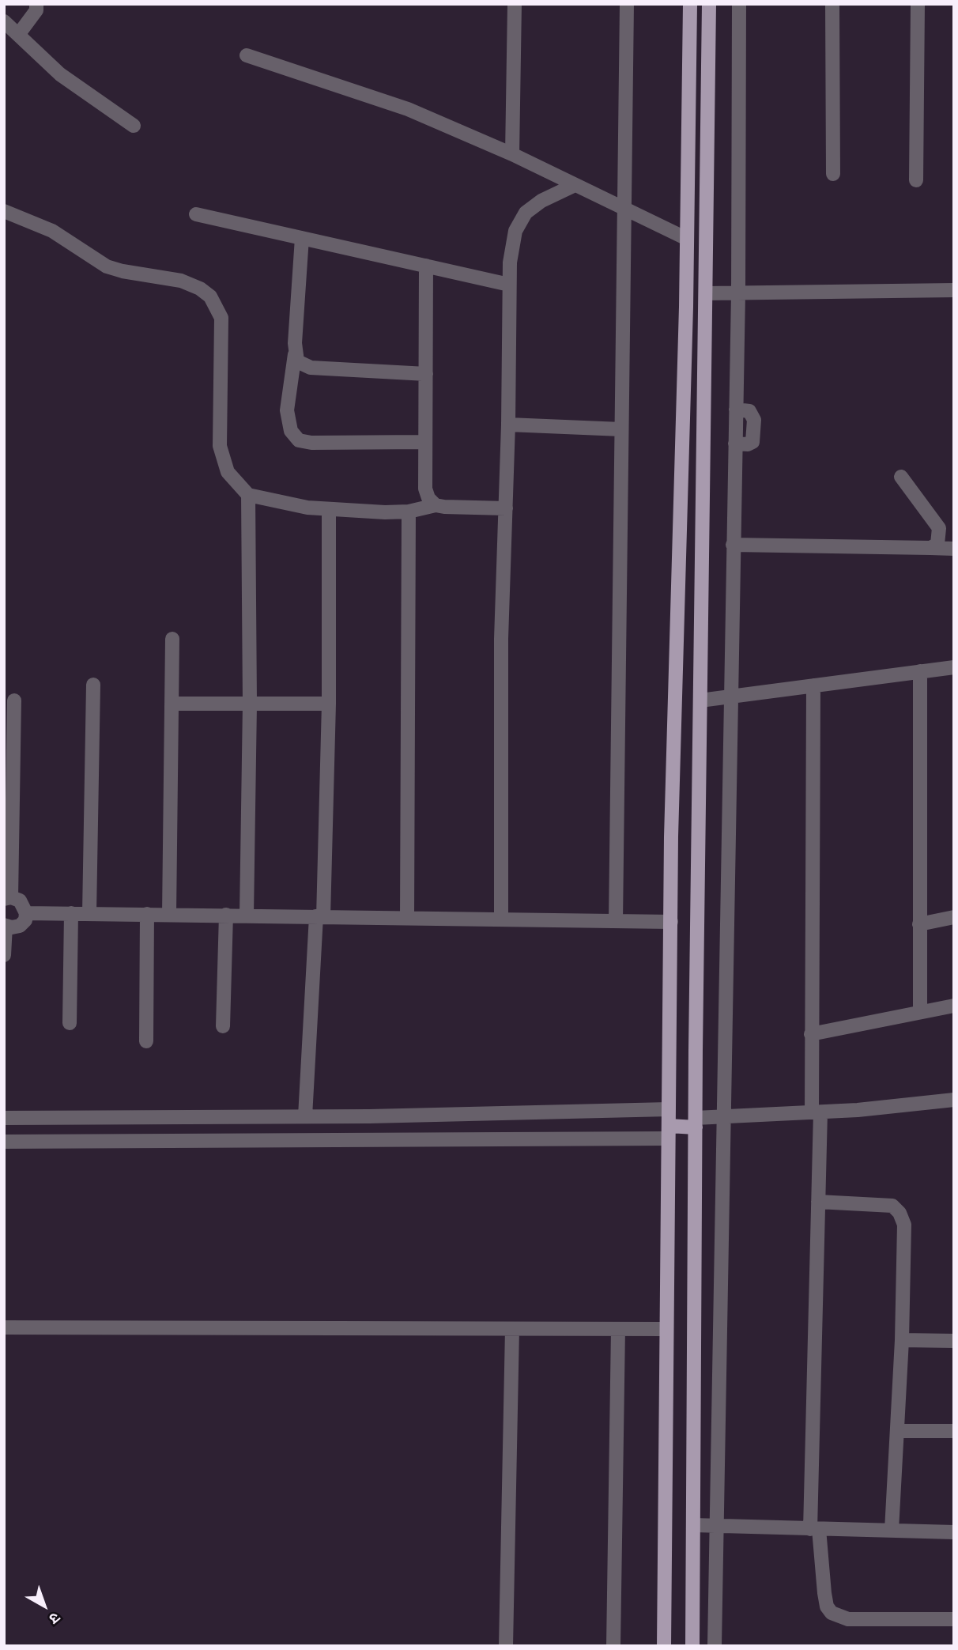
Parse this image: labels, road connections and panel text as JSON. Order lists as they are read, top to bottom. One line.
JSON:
{"north":"bottom right"}
